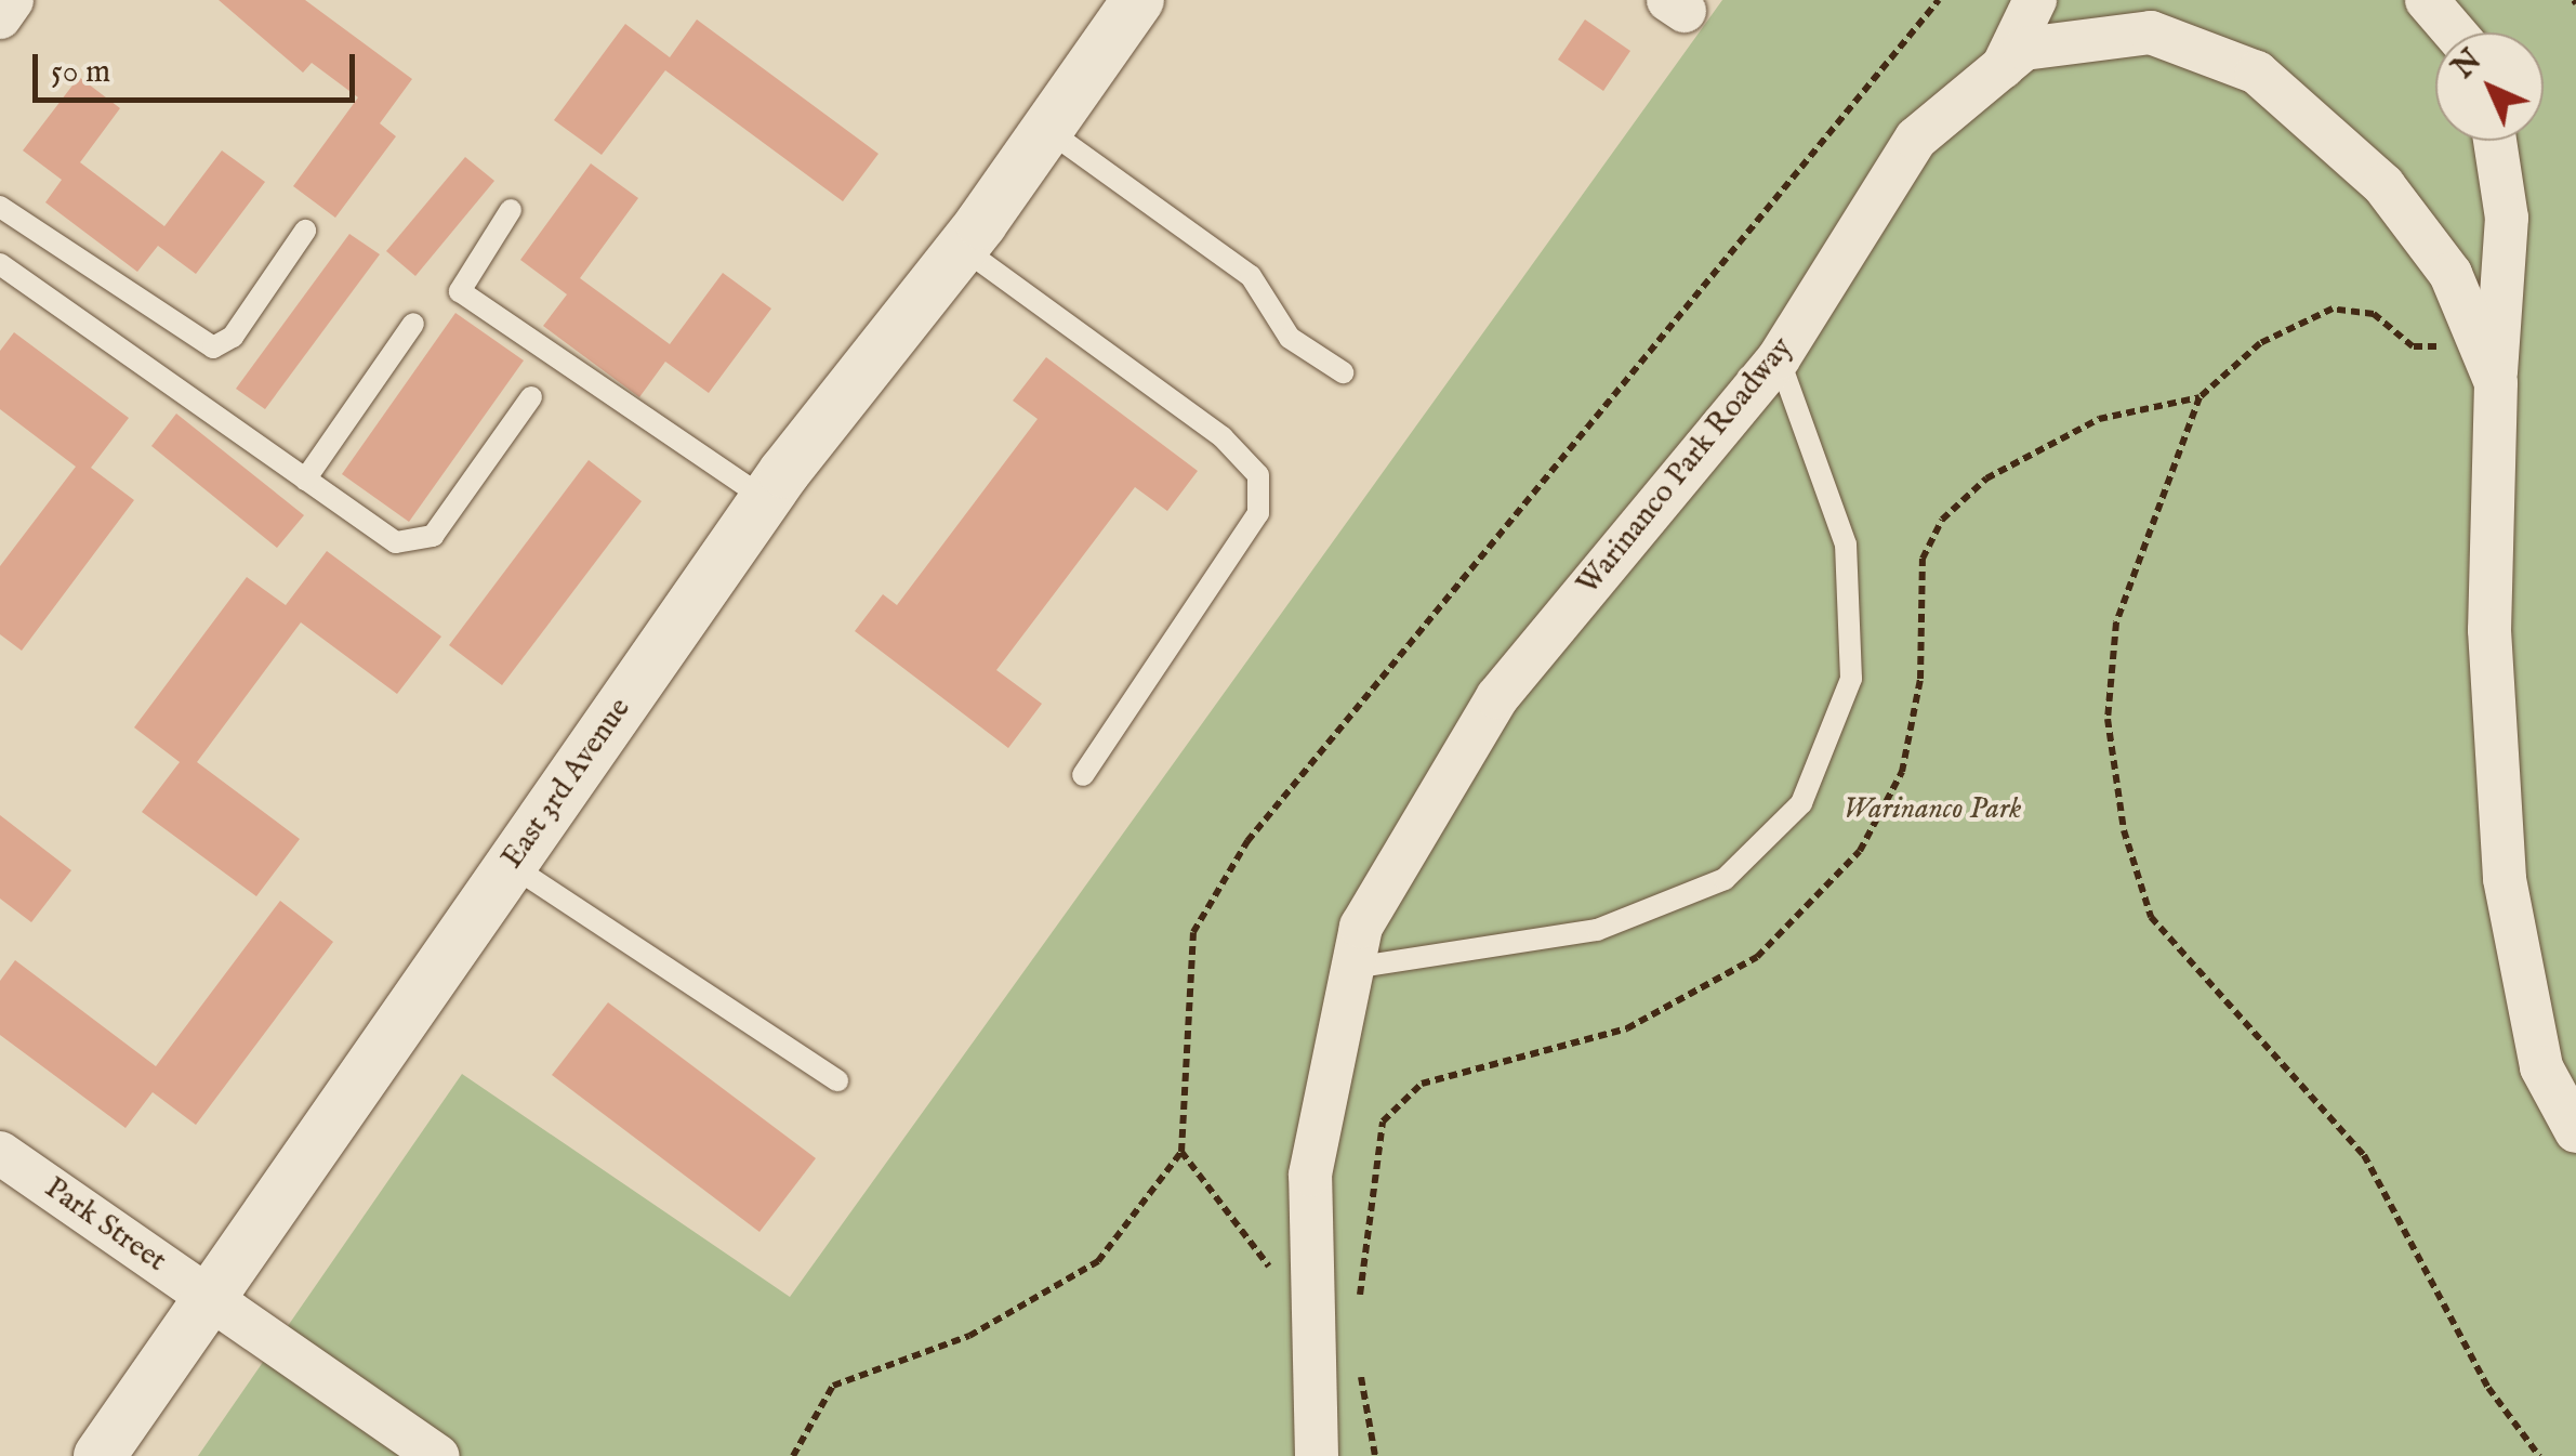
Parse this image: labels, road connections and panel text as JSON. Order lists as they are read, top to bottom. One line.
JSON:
{"streets":{"street":["Warinanco Park Roadway","East 3rd Avenue","Park Street"]},"crossings":[["East 3rd Avenue","Park Street"]],"parks":["Warinanco Park"],"scale_bar":"50 m","north":"top left"}
